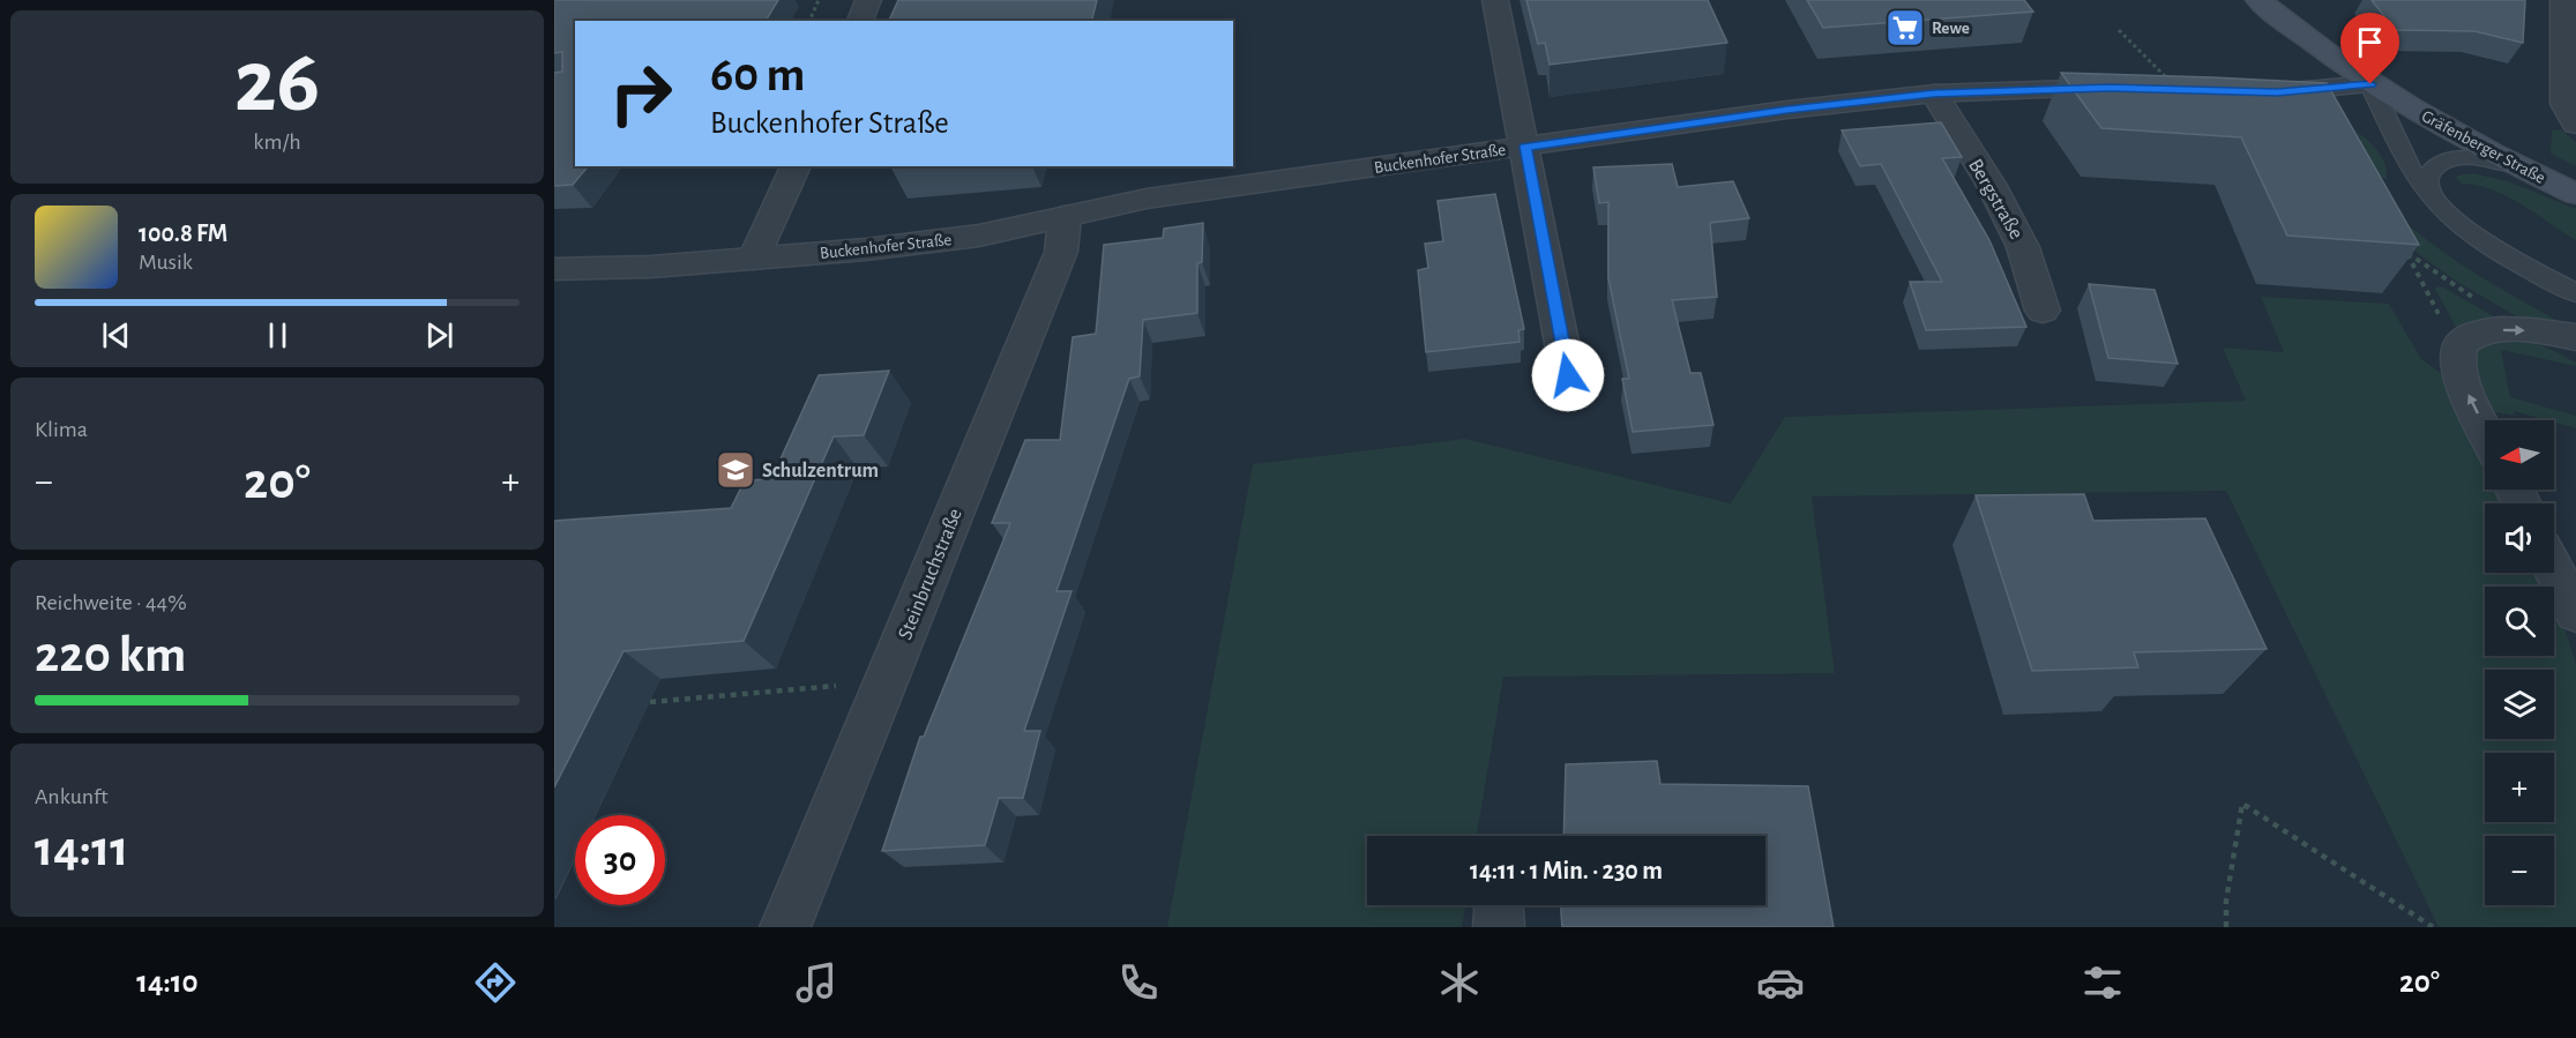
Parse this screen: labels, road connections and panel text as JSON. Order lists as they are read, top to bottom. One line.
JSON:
{"streets":{"main road":["Gräfenberger Straße"],"street":["Buckenhofer Straße","Bergstraße","Steinbruchstraße"]},"crossings":[["Buckenhofer Straße","Bergstraße"],["Buckenhofer Straße","Steinbruchstraße"]],"places":{"supermarket":["Rewe"],"school or university":["Schulzentrum"]},"north":"left","page":{"tile":[["26","km/h"],"Klima",["Reichweite · 44%","220 km"],["Ankunft","14:11"]],"turn":["60 m","Buckenhofer Straße"],"song":["100.8 FM","Musik"],"map_buttons":["+","−"],"heat":["−","20°","+"],"limit":"30","trip":"14:11 · 1 Min. · 230 m","tabs":["14:10","20°"]}}
